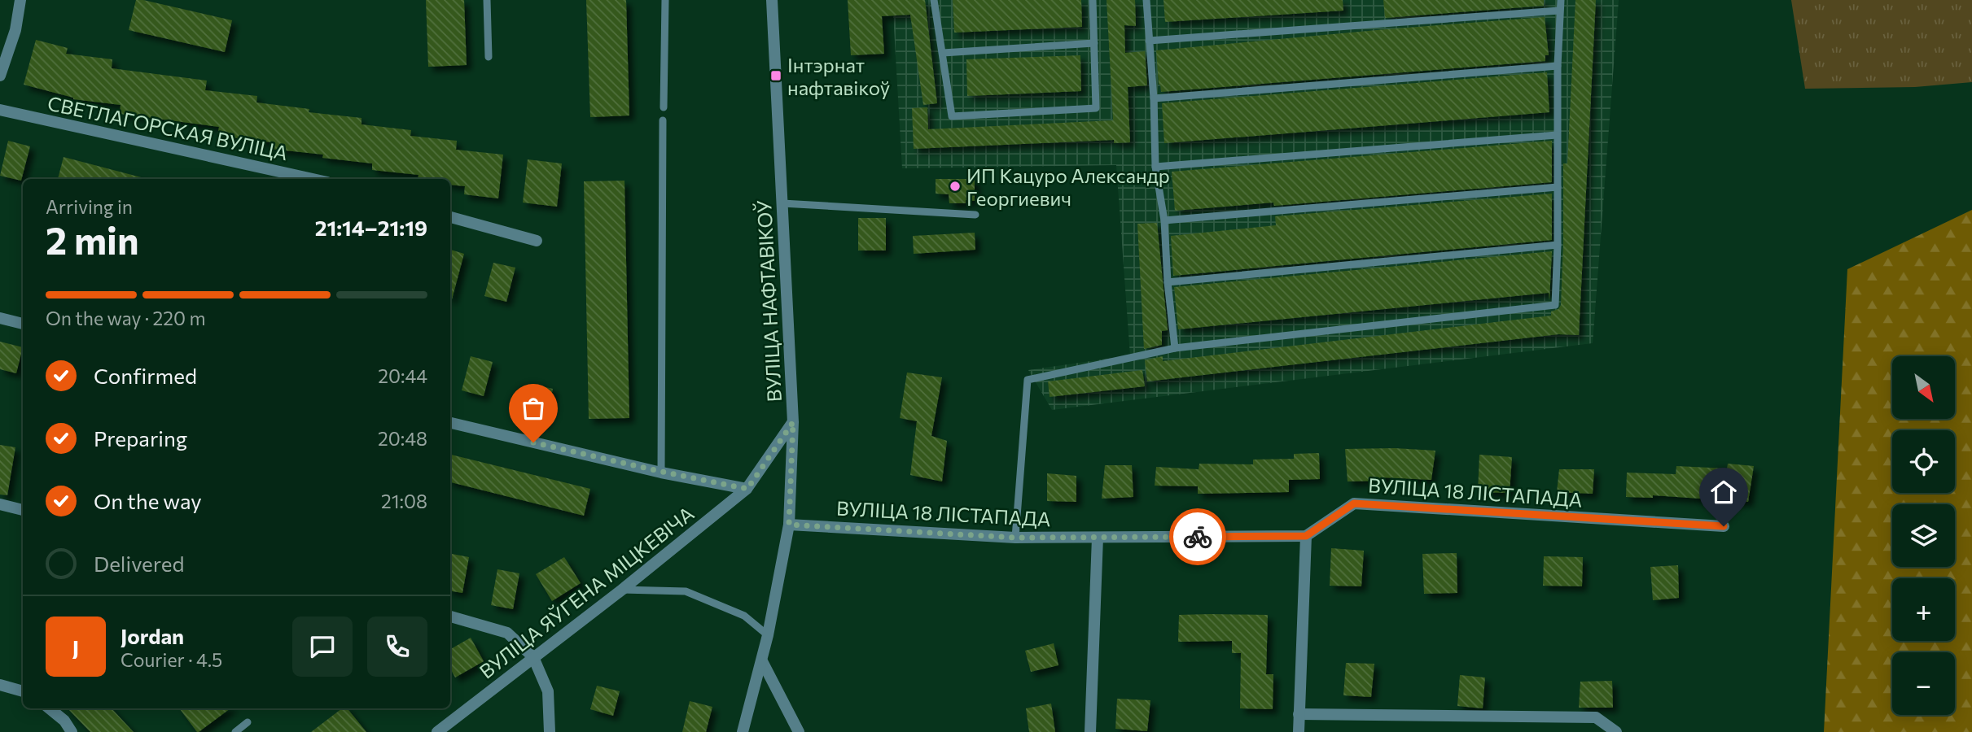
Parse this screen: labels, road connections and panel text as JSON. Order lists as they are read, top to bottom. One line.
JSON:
{"streets":{"street":["СВЕТЛАГОРСКАЯ ВУЛІЦА","ВУЛІЦА НАФТАВІКОЎ","ВУЛІЦА 18 ЛІСТАПАДА","ВУЛІЦА ЯЎГЕНА МІЦКЕВІЧА"]},"crossings":[["ВУЛІЦА НАФТАВІКОЎ","ВУЛІЦА 18 ЛІСТАПАДА"],["ВУЛІЦА НАФТАВІКОЎ","ВУЛІЦА ЯЎГЕНА МІЦКЕВІЧА"]],"places":{"transit":["Інтэрнат нафтавікоў"],"other":["ИП Кацуро Александр Георгиевич"]},"north":"bottom right","page":{"heading":["2 min","Arriving in","21:14–21:19"],"panel":["Jordan","Courier · 4.5"],"bar":"On the way · 220 m","list":[["Confirmed","20:44"],["Preparing","20:48"],["On the way","21:08"],"Delivered"],"map_buttons":["+","−"],"round":"J"}}
